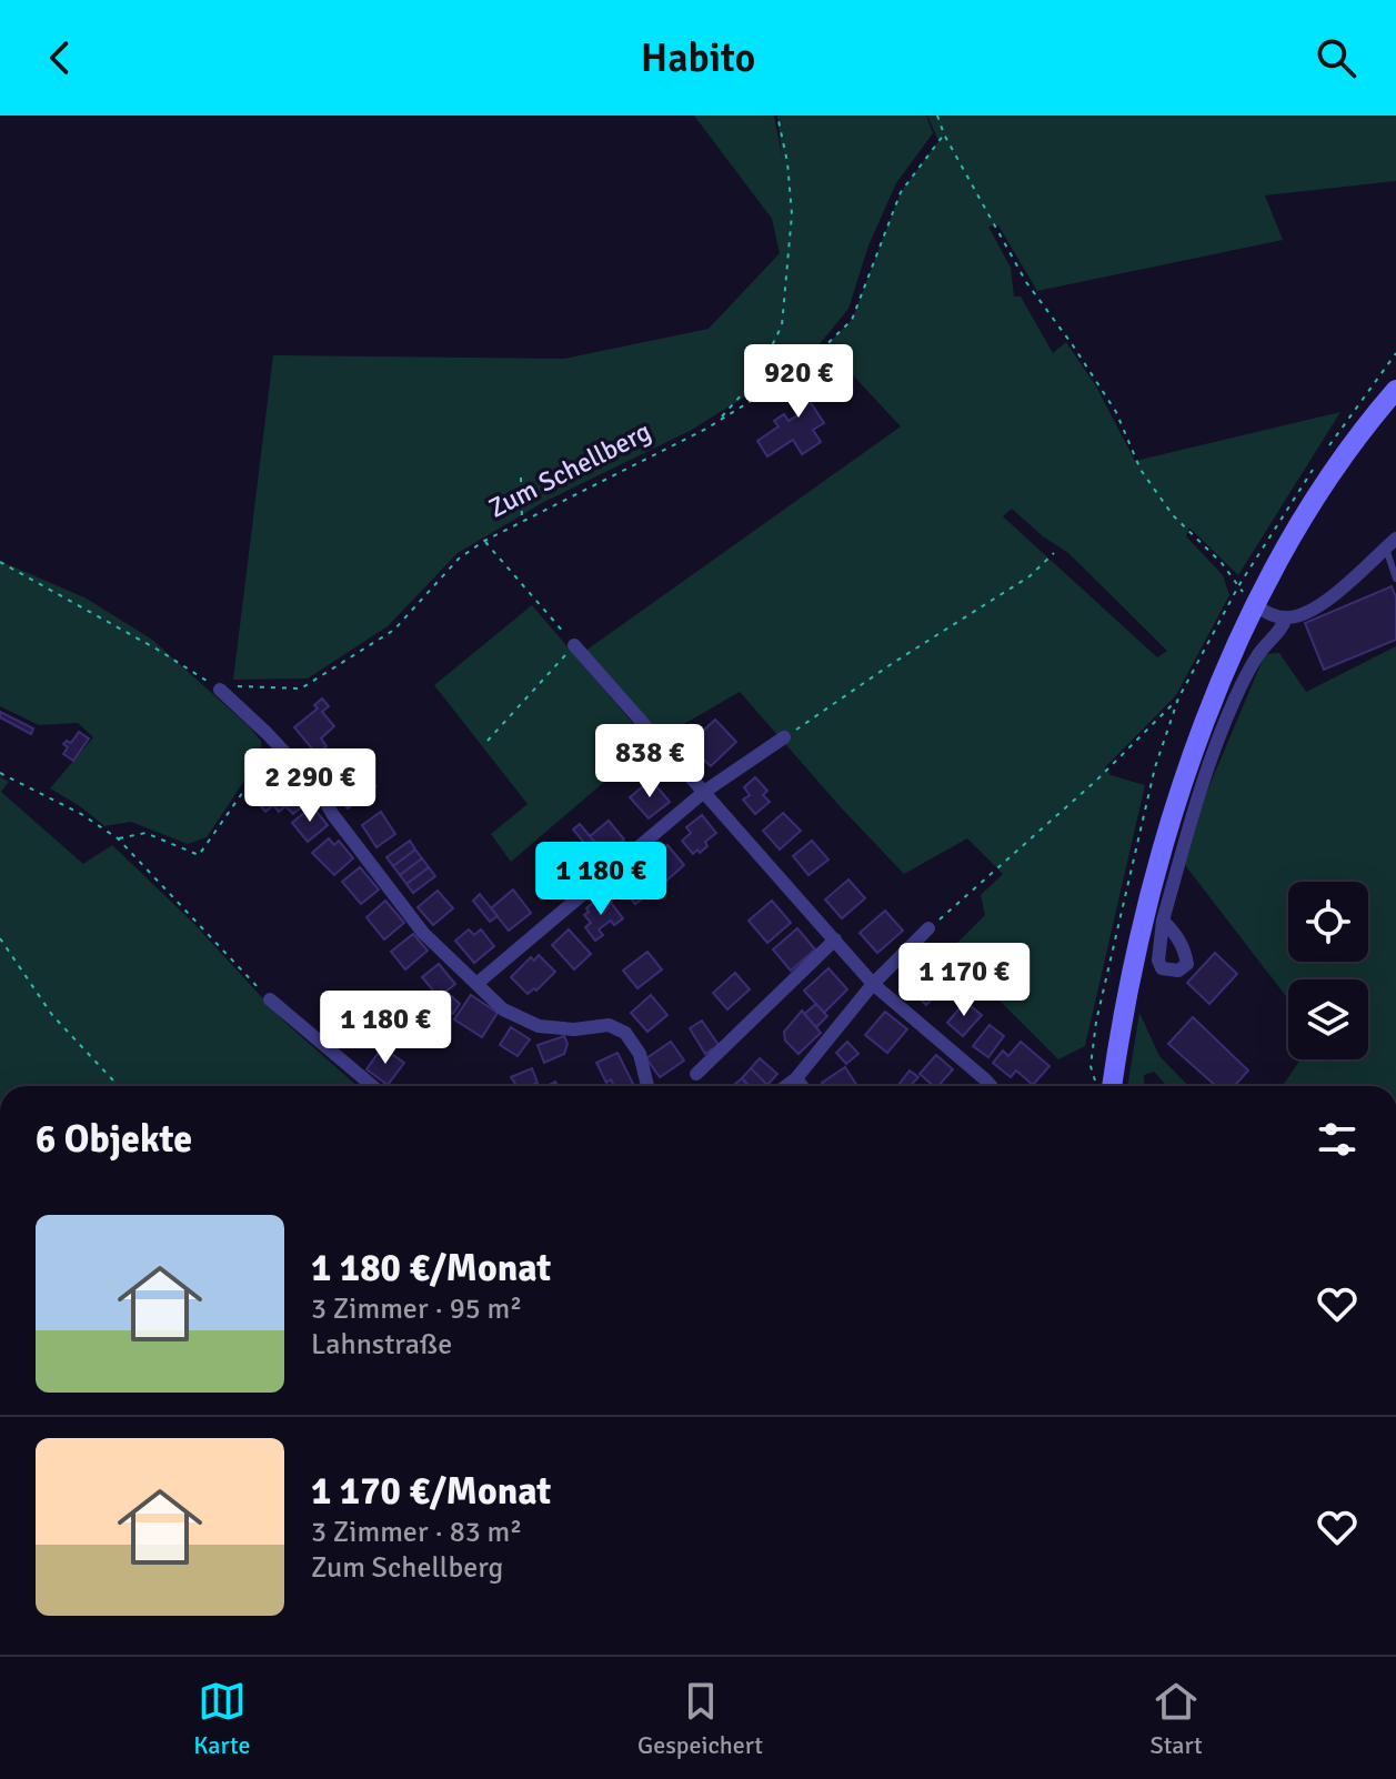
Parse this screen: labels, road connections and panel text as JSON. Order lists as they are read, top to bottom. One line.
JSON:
{"streets":{"path":["Zum Schellberg"]},"page":{"header":"Habito","price":["920 €","838 €","2 290 €","1 180 €","1 170 €","1 180 €"],"heading":"6 Objekte","list":[{"name":"1 180 €/Monat","note":"3 Zimmer · 95 m² · Lahnstraße"},{"name":"1 170 €/Monat","note":"3 Zimmer · 83 m² · Zum Schellberg"}],"tabs":["Karte","Gespeichert","Start"]}}
